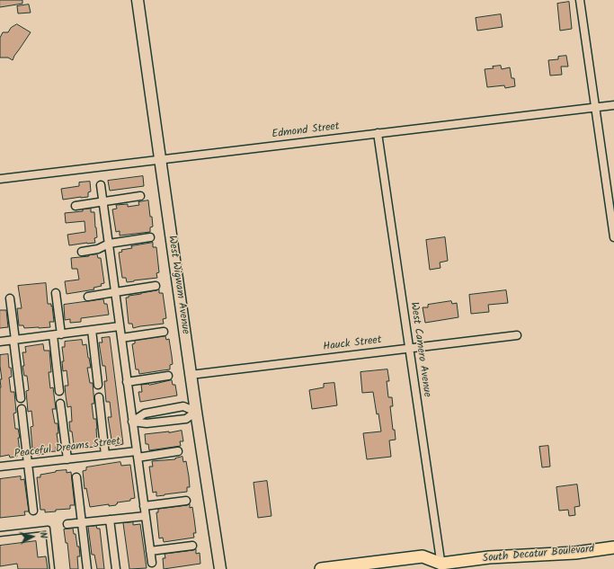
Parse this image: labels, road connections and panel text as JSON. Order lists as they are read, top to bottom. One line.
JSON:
{"streets":{"main road":["South Decatur Boulevard"],"street":["Edmond Street","West Wigwam Avenue","Hauck Street","West Camero Avenue","Peaceful Dreams Street"]},"crossings":[["Edmond Street","West Wigwam Avenue"],["Edmond Street","West Camero Avenue"],["West Wigwam Avenue","Hauck Street"],["Hauck Street","West Camero Avenue"],["West Camero Avenue","South Decatur Boulevard"]],"north":"right"}
